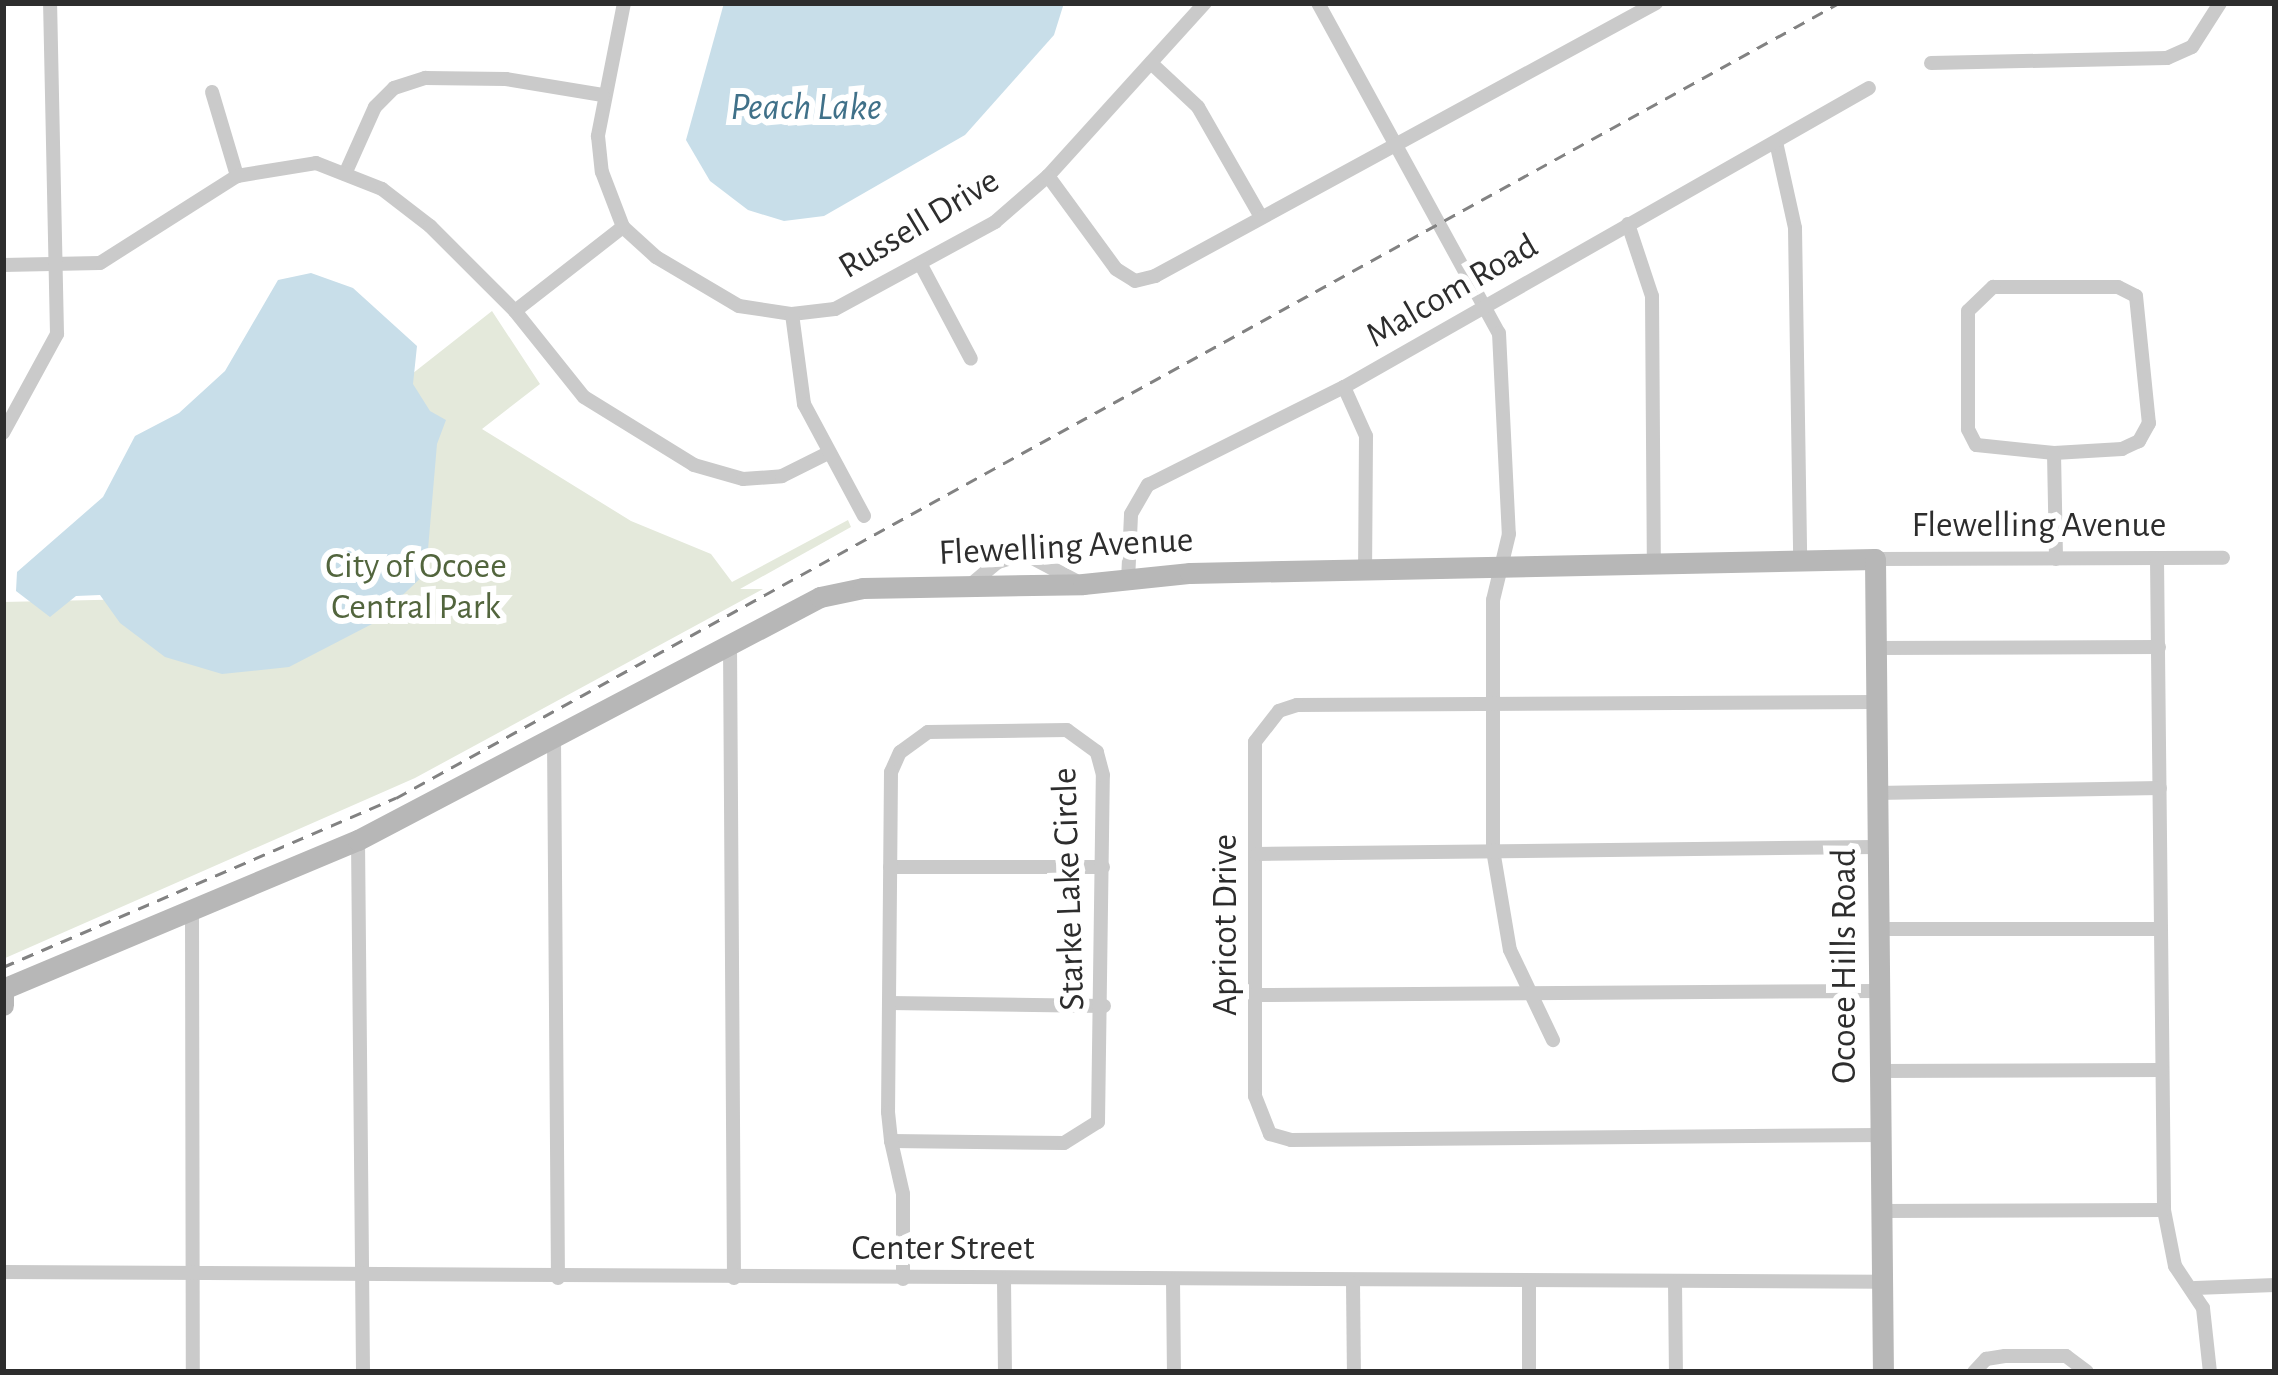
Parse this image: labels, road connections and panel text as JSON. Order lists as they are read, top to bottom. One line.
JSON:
{"streets":{"street":["Russell Drive","Malcom Road","Flewelling Avenue","Starke Lake Circle","Apricot Drive","Ocoee Hills Road","Center Street"]},"crossings":[["Malcom Road","Flewelling Avenue"],["Flewelling Avenue","Ocoee Hills Road"],["Starke Lake Circle","Center Street"],["Apricot Drive","Ocoee Hills Road"],["Ocoee Hills Road","Center Street"]],"water":["Peach Lake"],"parks":["City of Ocoee Central Park"]}
